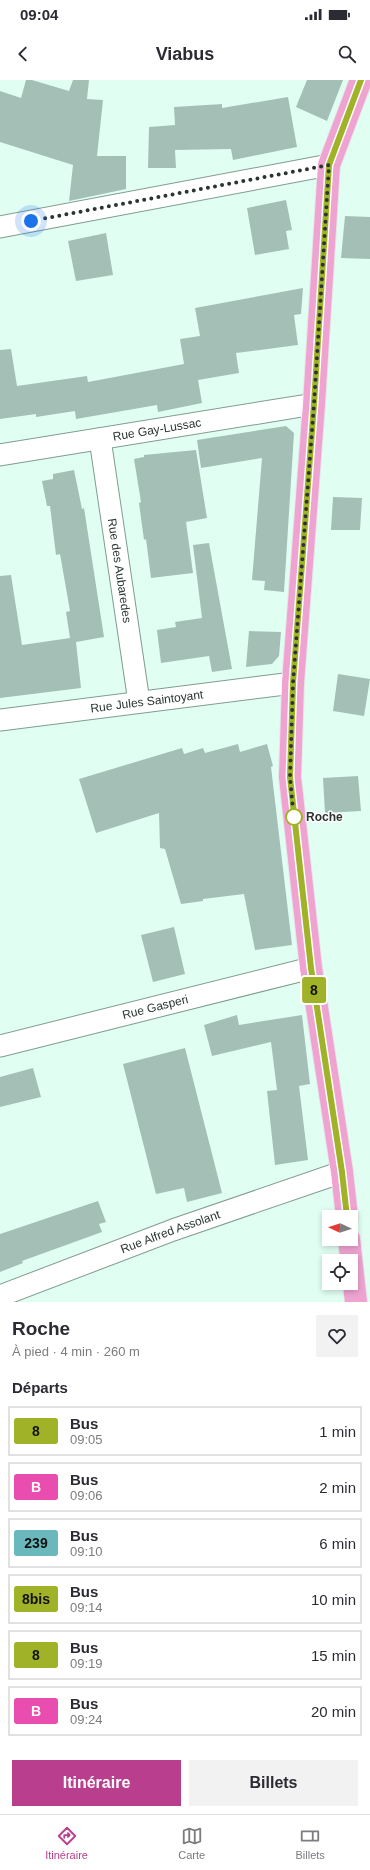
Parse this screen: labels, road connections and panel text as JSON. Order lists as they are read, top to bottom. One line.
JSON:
{"streets":{"street":["Rue Gay-Lussac","Rue des Aubaredes","Rue Jules Saintoyant","Rue Gasperi","Rue Alfred Assolant"]},"crossings":[["Rue Gay-Lussac","Rue des Aubaredes"],["Rue des Aubaredes","Rue Jules Saintoyant"]],"places":["Roche"],"lines":["bus line 8"],"north":"left","page":{"status":"09:04","header":"Viabus","on_map":"8","heading":[["Roche","À pied · 4 min · 260 m"],"Départs"],"list":[{"mark":"8","name":"Bus","note":"09:05","value":"1 min"},{"mark":"B","name":"Bus","note":"09:06","value":"2 min"},{"mark":"239","name":"Bus","note":"09:10","value":"6 min"},{"mark":"8bis","name":"Bus","note":"09:14","value":"10 min"},{"mark":"8","name":"Bus","note":"09:19","value":"15 min"},{"mark":"B","name":"Bus","note":"09:24","value":"20 min"}],"buttons":["Itinéraire","Billets"],"tabs":["Itinéraire","Carte","Billets"]}}
